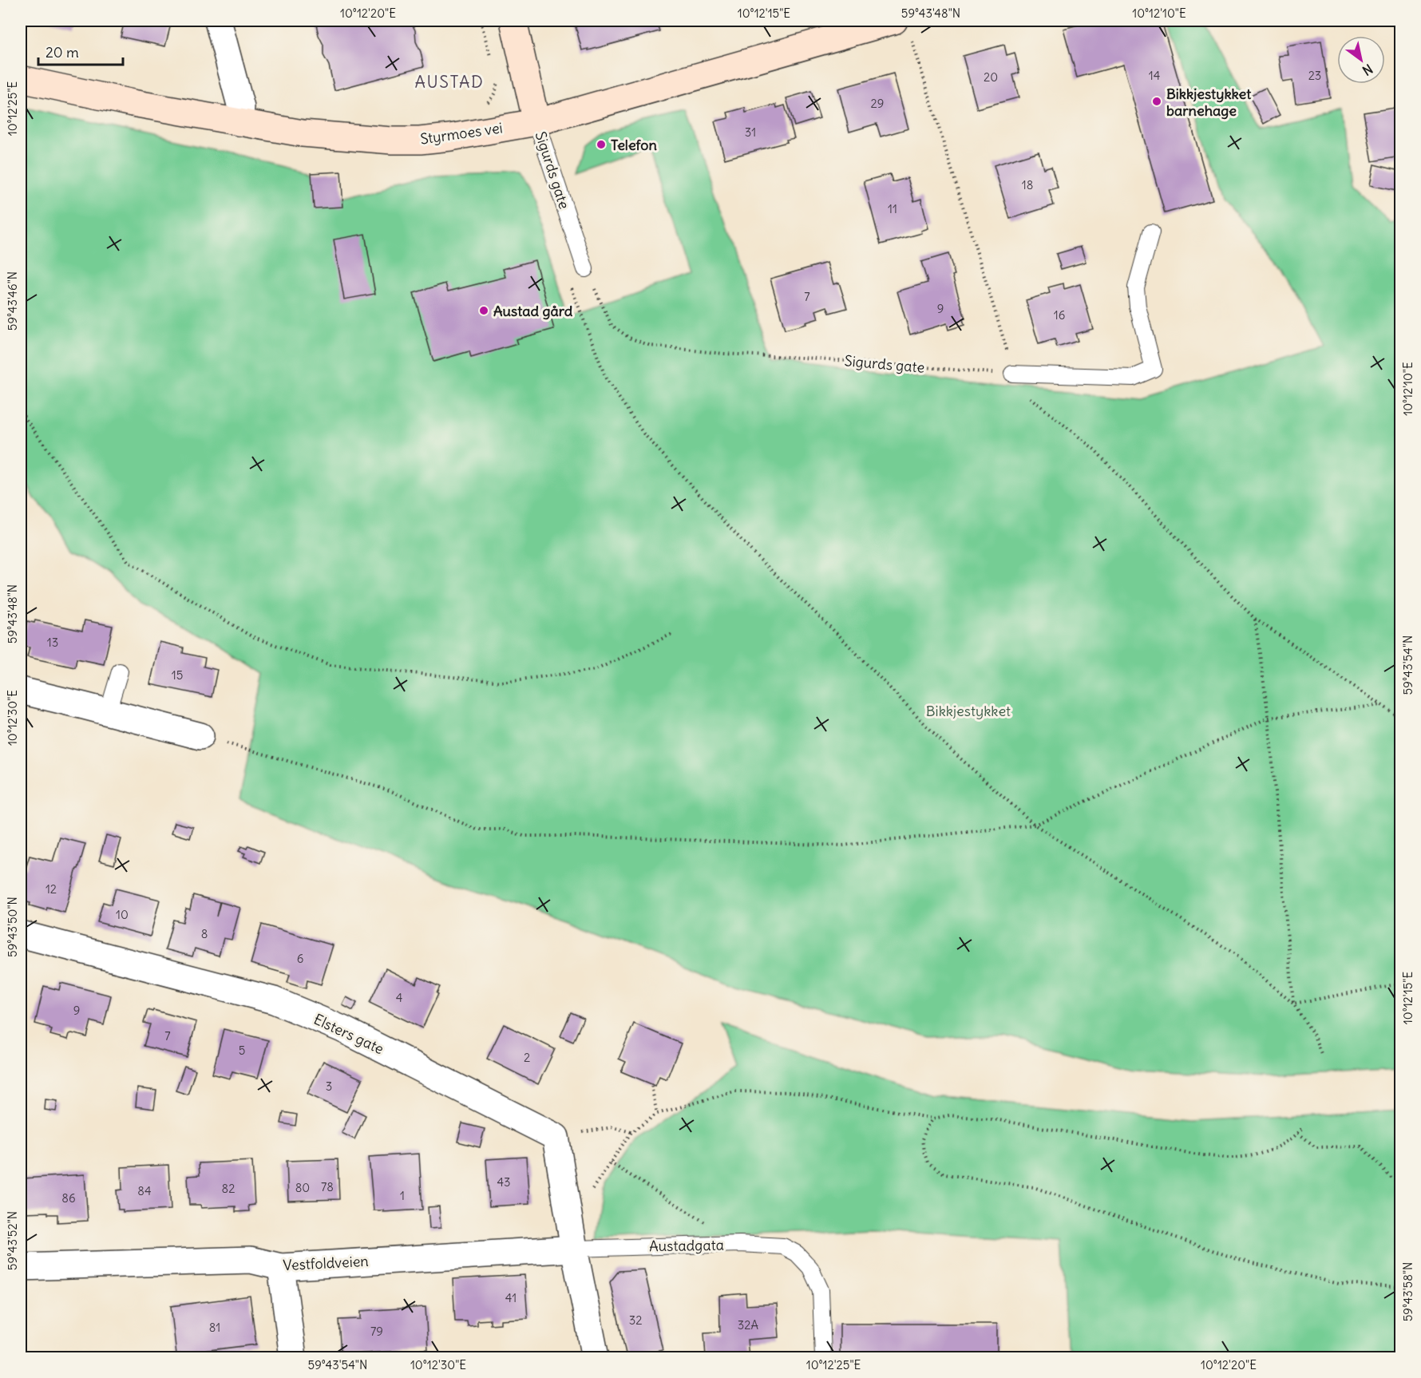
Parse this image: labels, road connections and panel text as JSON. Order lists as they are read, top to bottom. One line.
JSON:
{"streets":{"main road":["Styrmoes vei"],"street":["Elsters gate","Vestfoldveien"],"lane":["Sigurds gate","Austadgata"]},"crossings":[["Styrmoes vei","Sigurds gate"],["Austadgata","Vestfoldveien"]],"districts":["AUSTAD"],"parks":["Bikkjestykket"],"places":["Bikkjestykket barnehage","Telefon","Austad gård"],"house_numbers":["14","23","20","29","31","18","11","7","9","16","13","15","12","10","8","6","4","9","7","5","2","3","43","78","80","82","84","1","86","41","32","32A","81","79"],"scale_bar":"20 m","north":"bottom right","coordinates":["10°12'20\"E","10°12'15\"E","59°43'48\"N","10°12'10\"E","10°12'25\"E","59°43'46\"N","59°43'54\"N","10°12'30\"E","59°43'50\"N","59°43'52\"N","59°43'58\"N"]}
